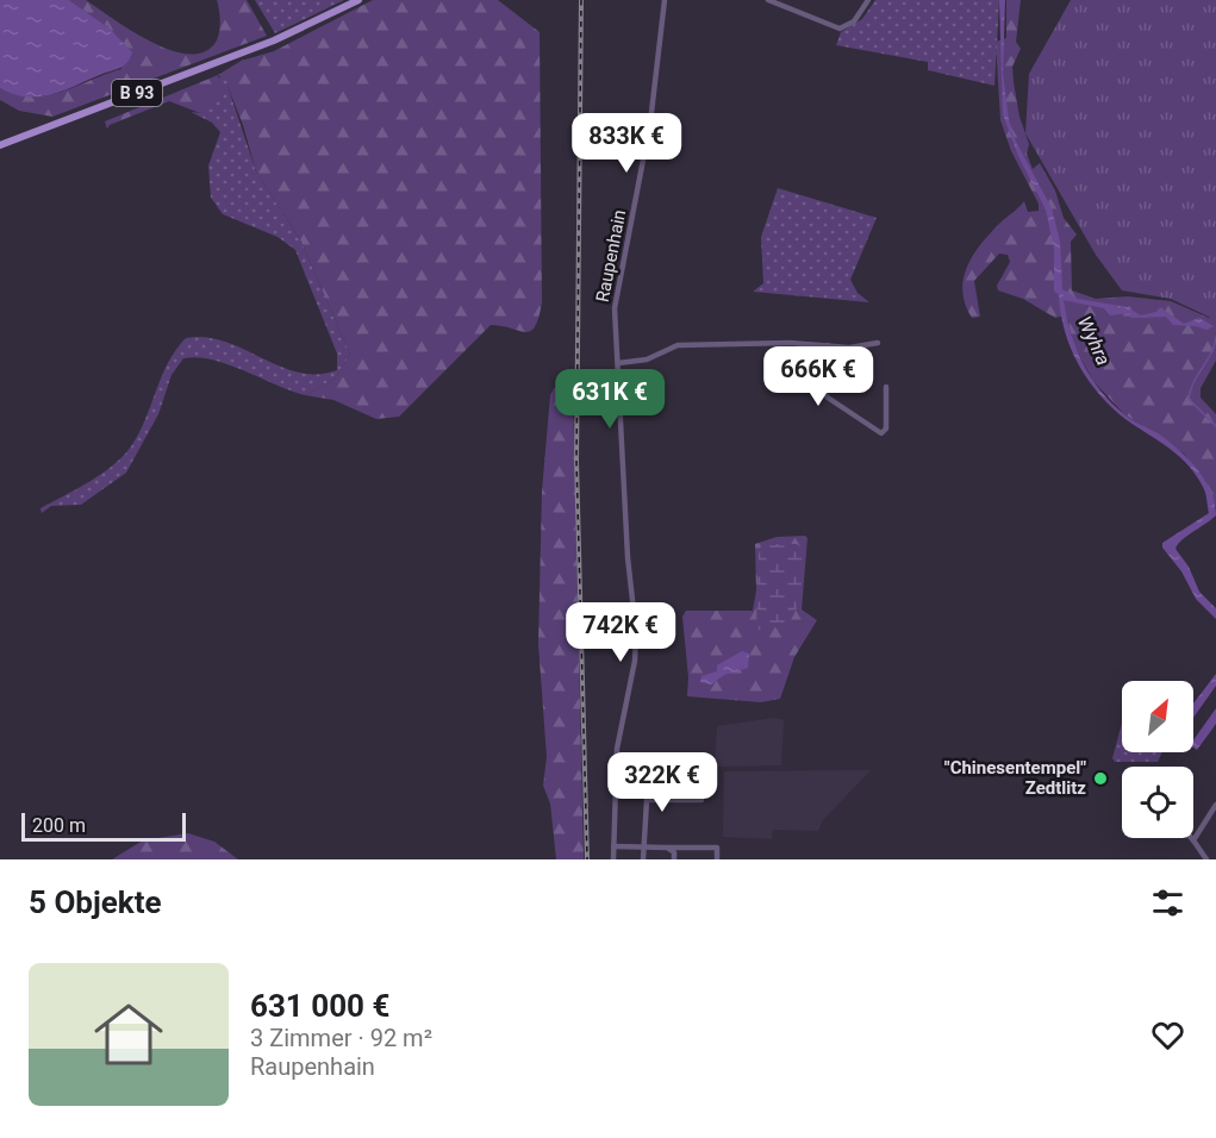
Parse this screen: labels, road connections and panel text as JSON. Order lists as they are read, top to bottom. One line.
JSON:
{"streets":{"main road":["B 93"],"street":["Raupenhain"]},"water":["Wyhra"],"places":["\"Chinesentempel\" Zedtlitz"],"scale_bar":"200 m","north":"top right","page":{"price":["833K €","666K €","631K €","742K €","322K €"],"scale":"200 m","heading":"5 Objekte","list":[{"name":"631 000 €","note":"3 Zimmer · 92 m² · Raupenhain"}]}}
